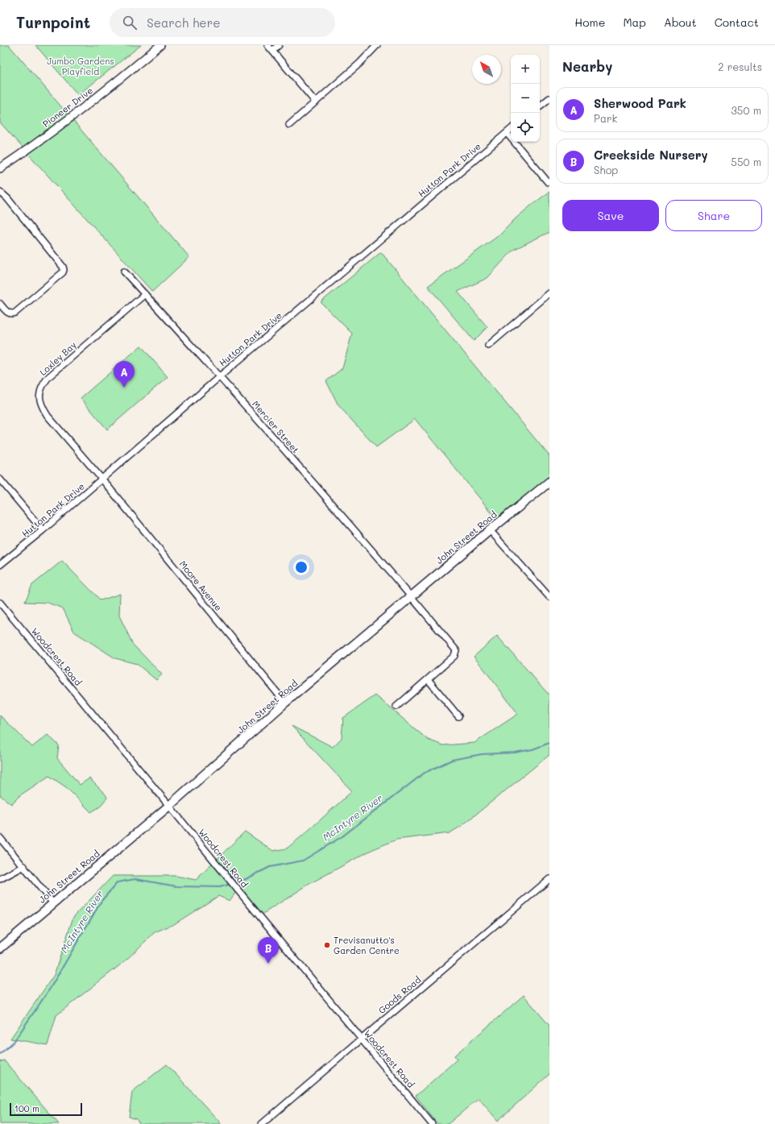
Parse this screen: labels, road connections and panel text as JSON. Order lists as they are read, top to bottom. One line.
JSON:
{"streets":{"main road":["John Street Road"],"street":["Pioneer Drive","Hutton Park Drive","Loxley Bay","Mercier Street","Moore Avenue","Woodcrest Road","Goods Road"]},"crossings":[["Hutton Park Drive","Loxley Bay"],["Hutton Park Drive","Mercier Street"],["Hutton Park Drive","Moore Avenue"],["Loxley Bay","Mercier Street"],["Loxley Bay","Moore Avenue"],["Mercier Street","John Street Road"],["John Street Road","Moore Avenue"],["John Street Road","Woodcrest Road"],["Woodcrest Road","Goods Road"]],"water":["McIntyre River"],"parks":["Jumbo Gardens Playfield"],"places":["Trevisanutto's Garden Centre"],"scale_bar":"100 m","north":"top left","page":{"header":"Turnpoint","search":"Search here","nav":["Home","Map","About","Contact"],"heading":["Nearby","2 results"],"map_buttons":["+","−"],"list":[{"mark":"A","name":"Sherwood Park","note":"Park","value":"350 m"},{"mark":"B","name":"Creekside Nursery","note":"Shop","value":"550 m"}],"buttons":["Save","Share"],"pins":["A","B"],"scale":"100 m"}}
